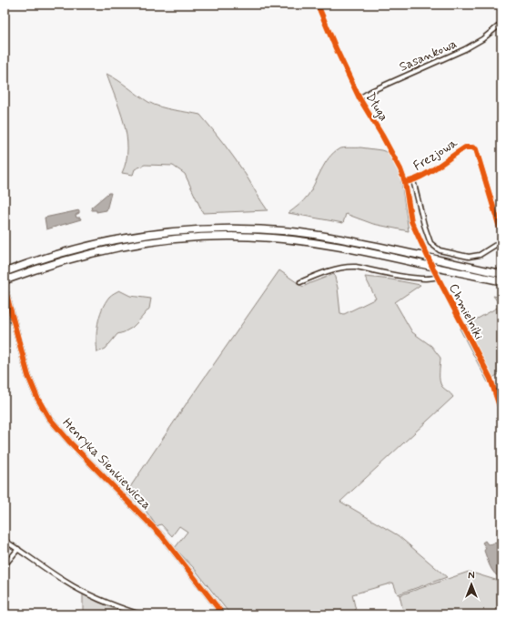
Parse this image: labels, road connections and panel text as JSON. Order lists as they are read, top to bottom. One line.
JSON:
{"streets":{"street":["Sasankowa","Długa","Frezjowa","Chmielniki","Henryka Sienkiewicza"]},"crossings":[["Sasankowa","Długa"],["Długa","Frezjowa"],["Długa","Chmielniki"]],"north":"top"}
